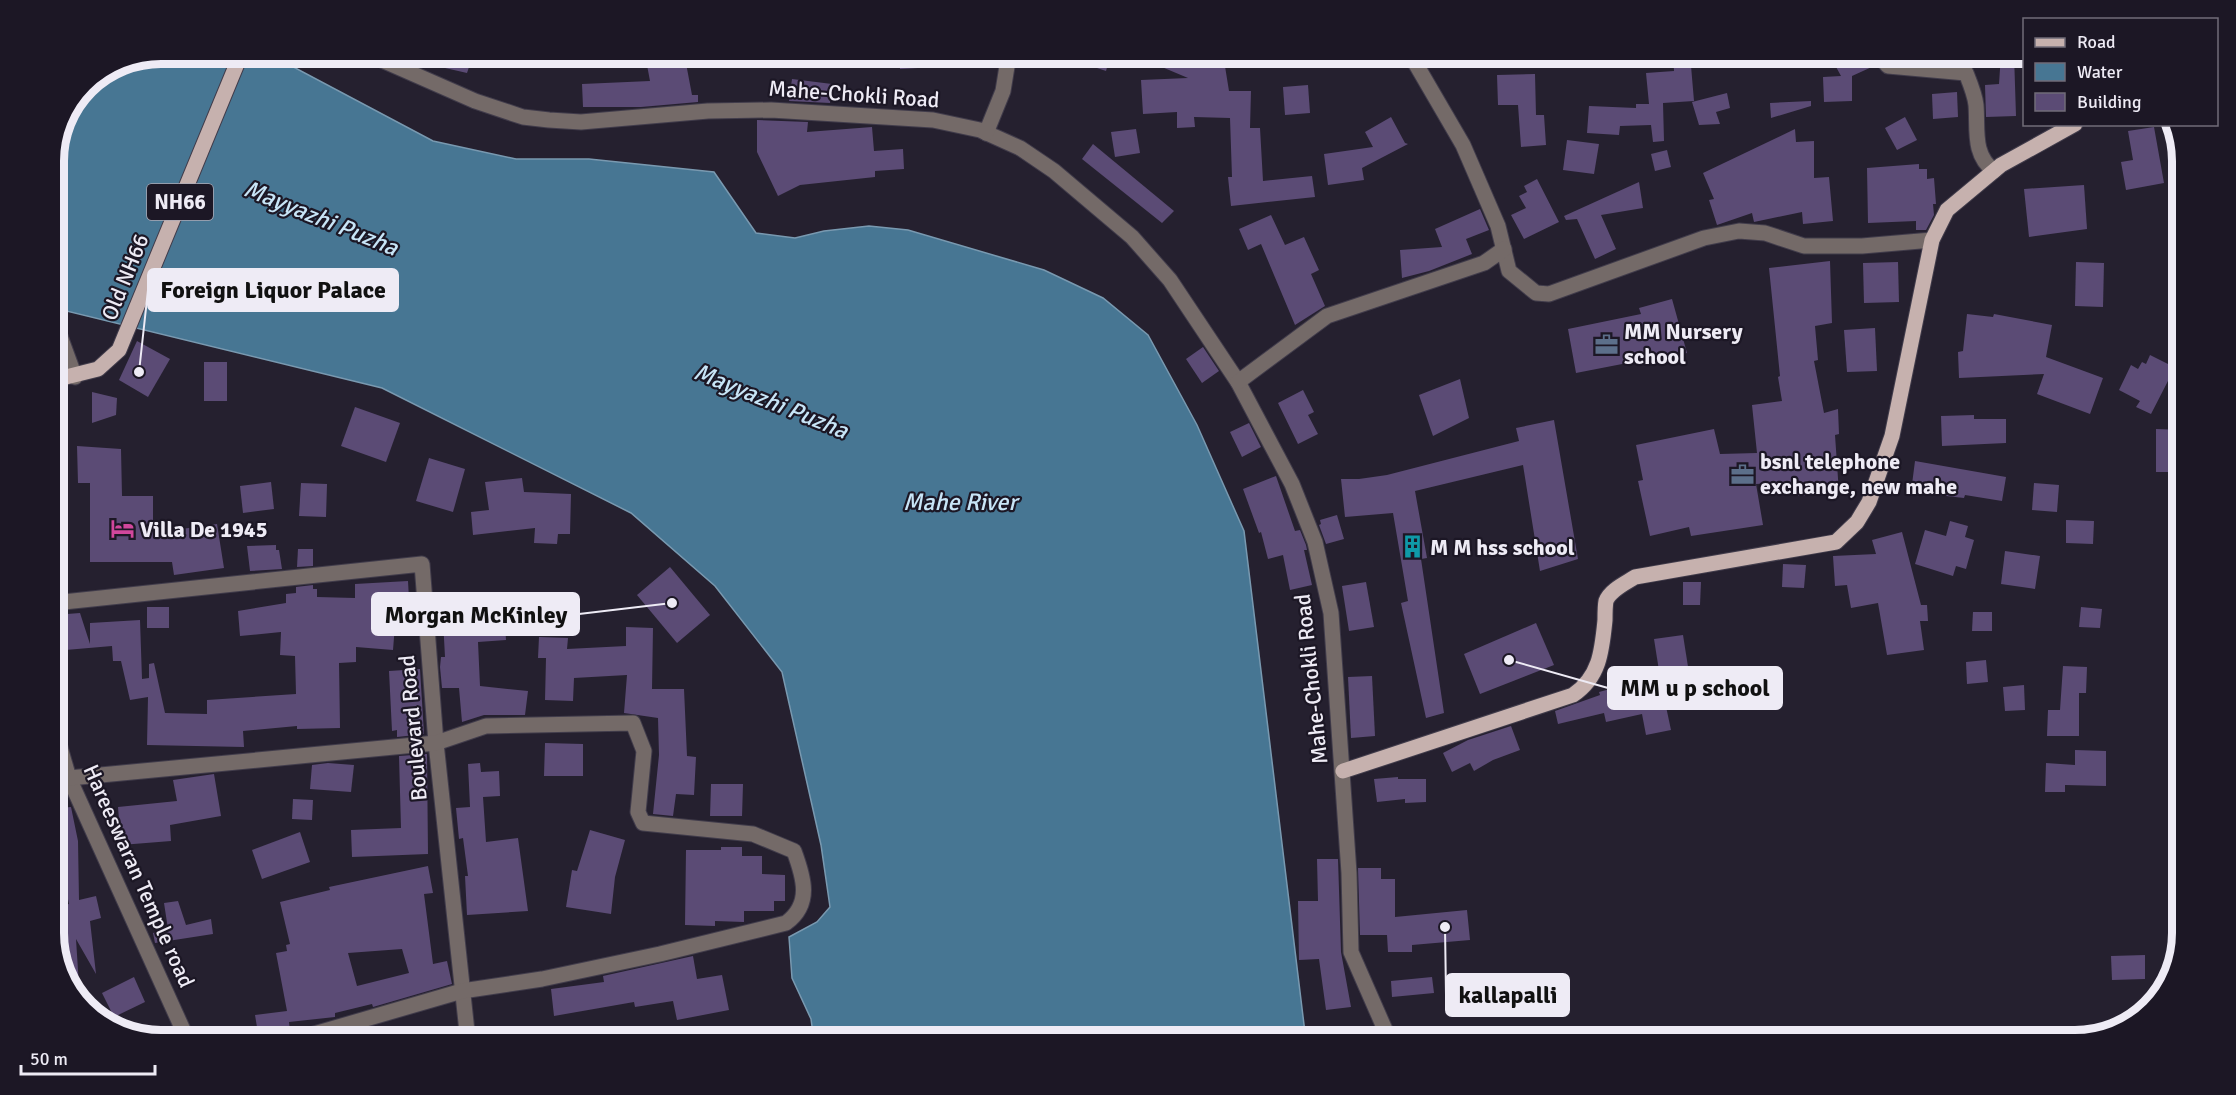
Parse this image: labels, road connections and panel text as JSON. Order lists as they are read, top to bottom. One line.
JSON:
{"streets":{"main road":["NH66","Old NH66"],"street":["Mahe-Chokli Road","Boulevard Road","Hareeswaran Temple road"]},"water":["Mayyazhi Puzha","Mahe River"],"places":{"office":["MM Nursery school","bsnl telephone exchange, new mahe"],"other":["Foreign Liquor Palace","Morgan McKinley","MM u p school","kallapalli"],"hotel":["Villa De 1945"],"building":["M M hss school"]},"legend":["Road","Water","Building"],"scale_bar":"50 m"}
